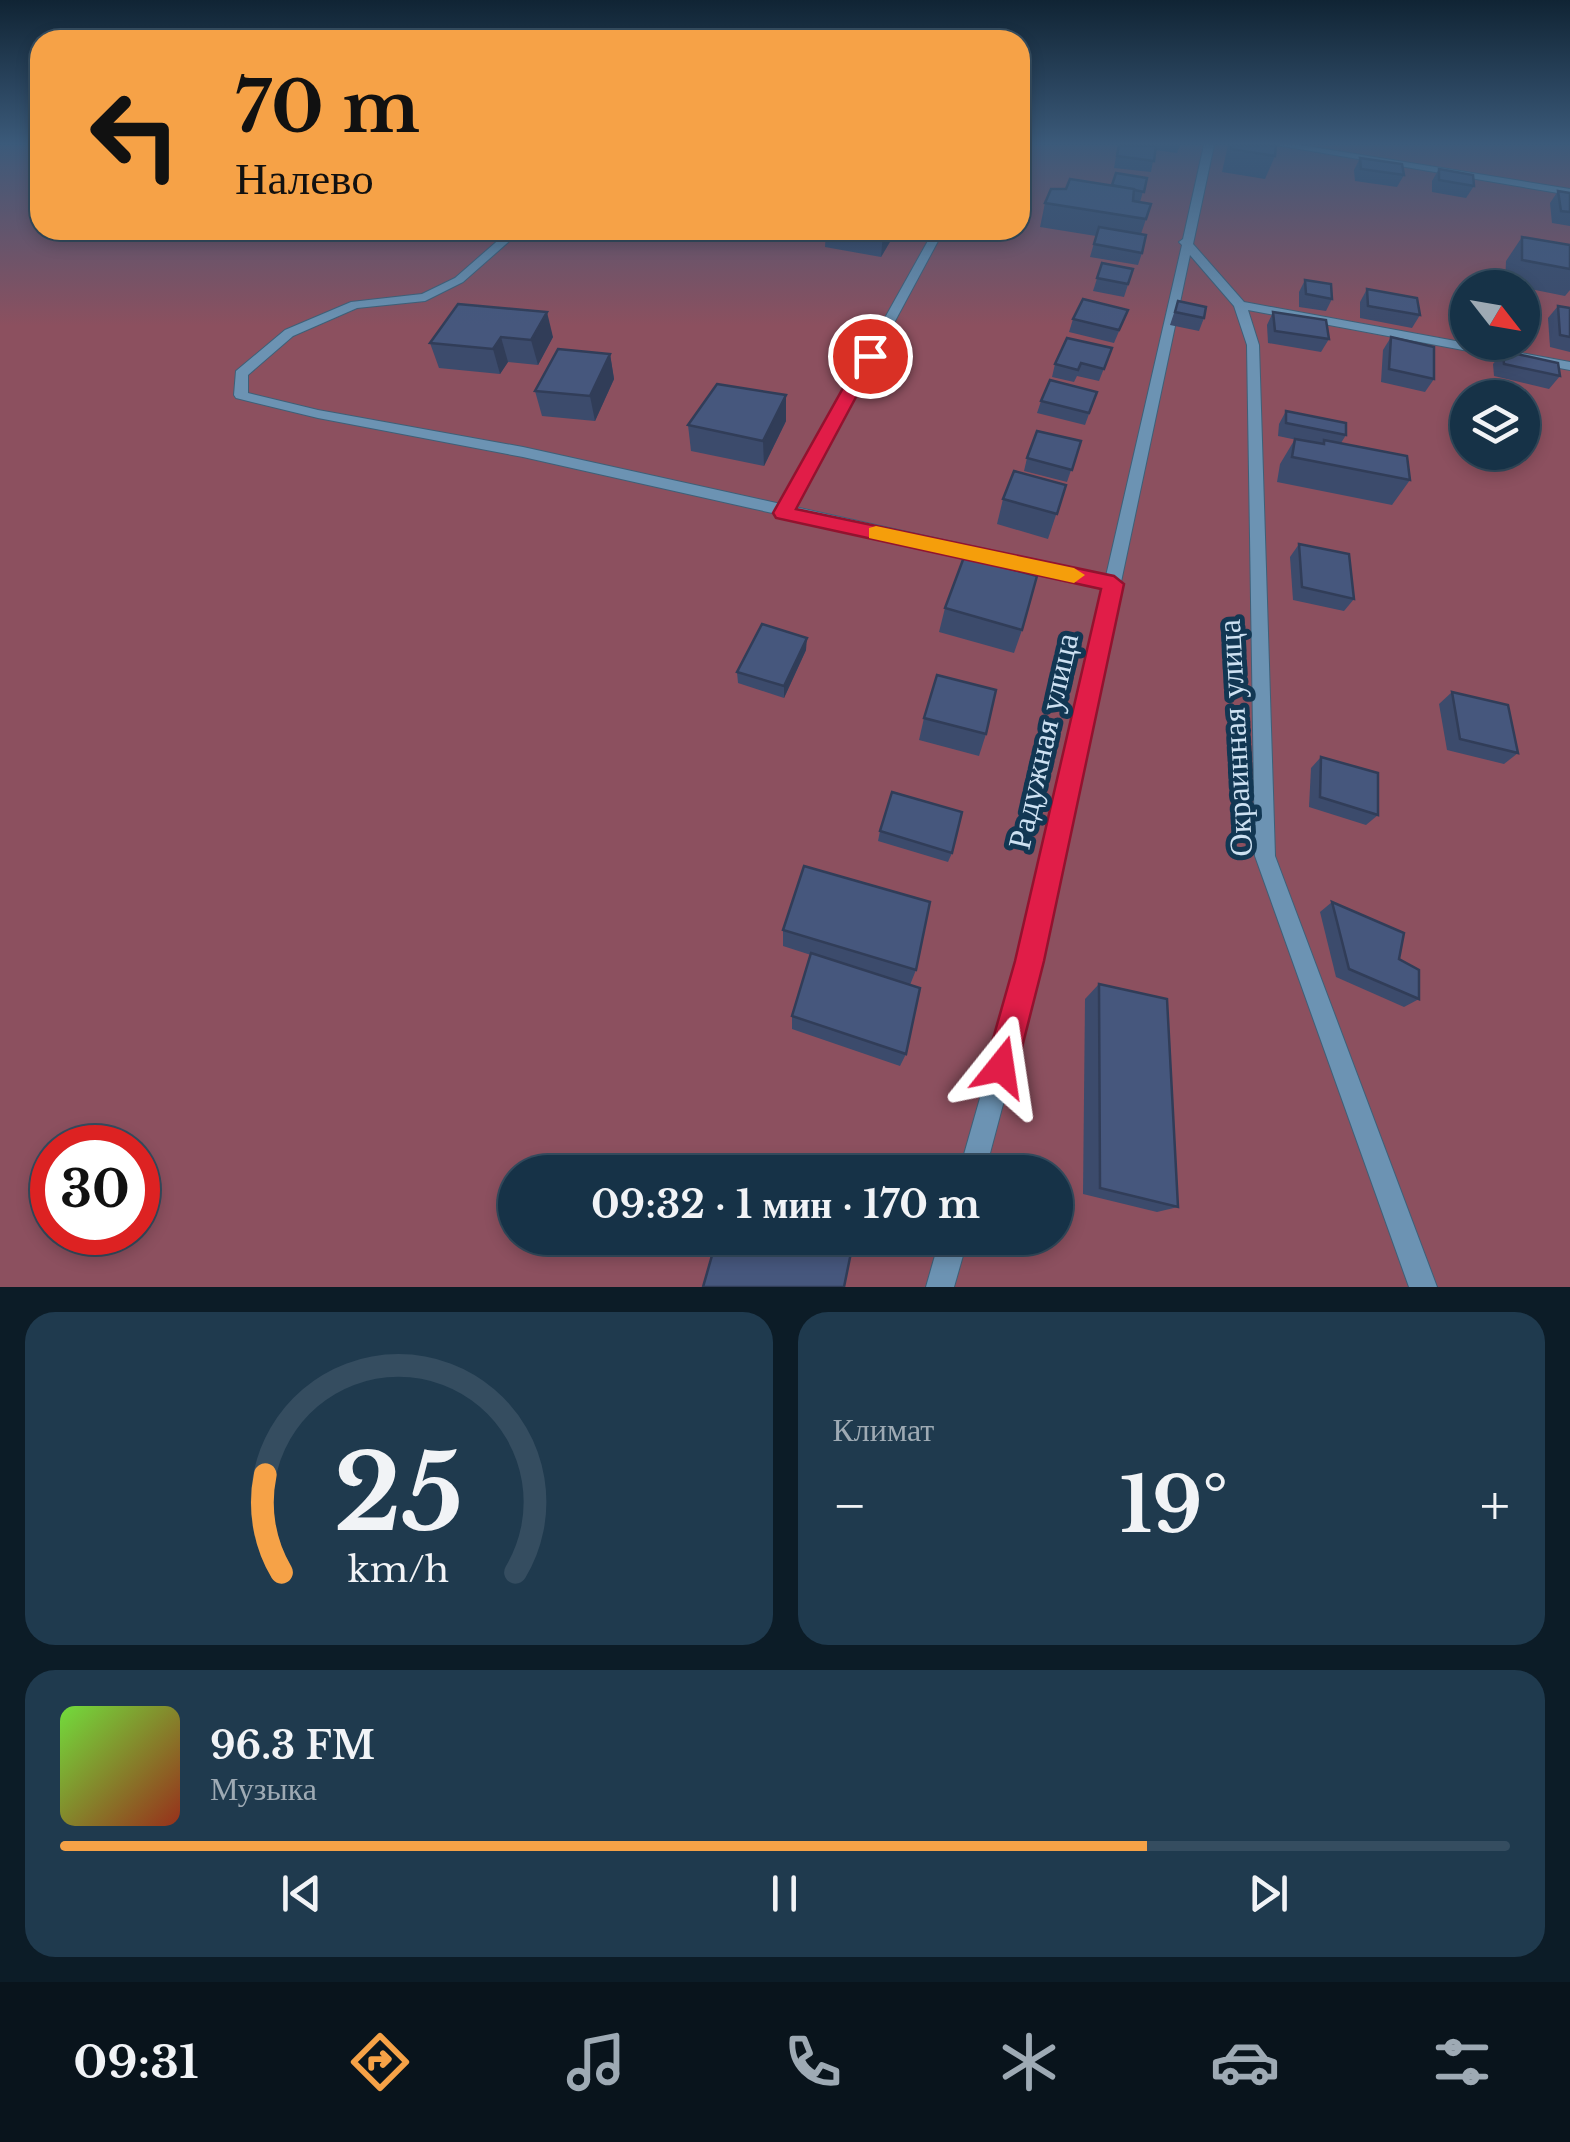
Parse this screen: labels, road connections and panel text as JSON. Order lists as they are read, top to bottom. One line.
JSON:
{"streets":{"street":["Окраинная улица","Радужная улица"]},"crossings":[["Окраинная улица","Радужная улица"]],"north":"bottom right","page":{"turn":["70 m","Налево"],"limit":"30","trip":"09:32 · 1 мин · 170 m","tile":"Климат","heat":["−","19°","+"],"song":["96.3 FM","Музыка"],"tabs":"09:31","gauge":["25","km/h"]}}
